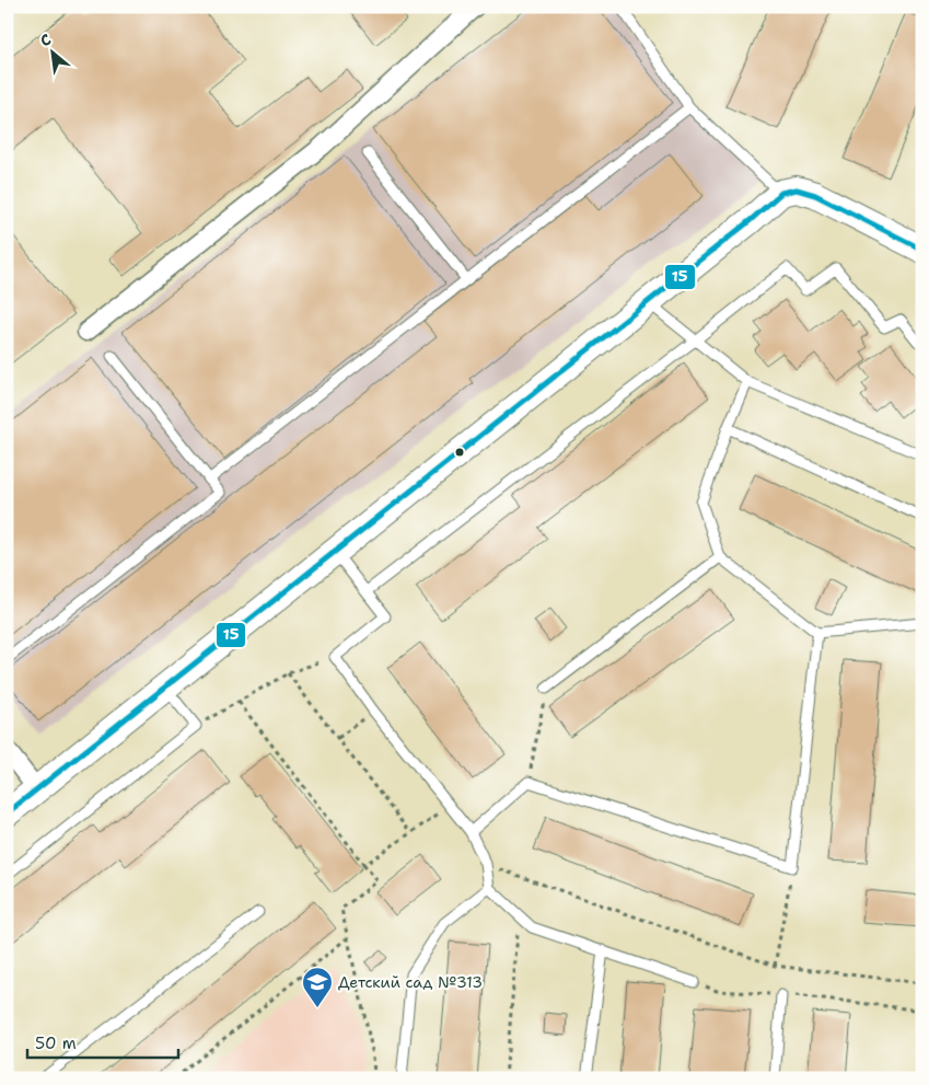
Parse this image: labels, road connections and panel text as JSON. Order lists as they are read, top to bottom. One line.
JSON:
{"places":{"school or university":["Детский сад №313"]},"lines":["transit line 15"],"scale_bar":"50 m","north":"top left"}
